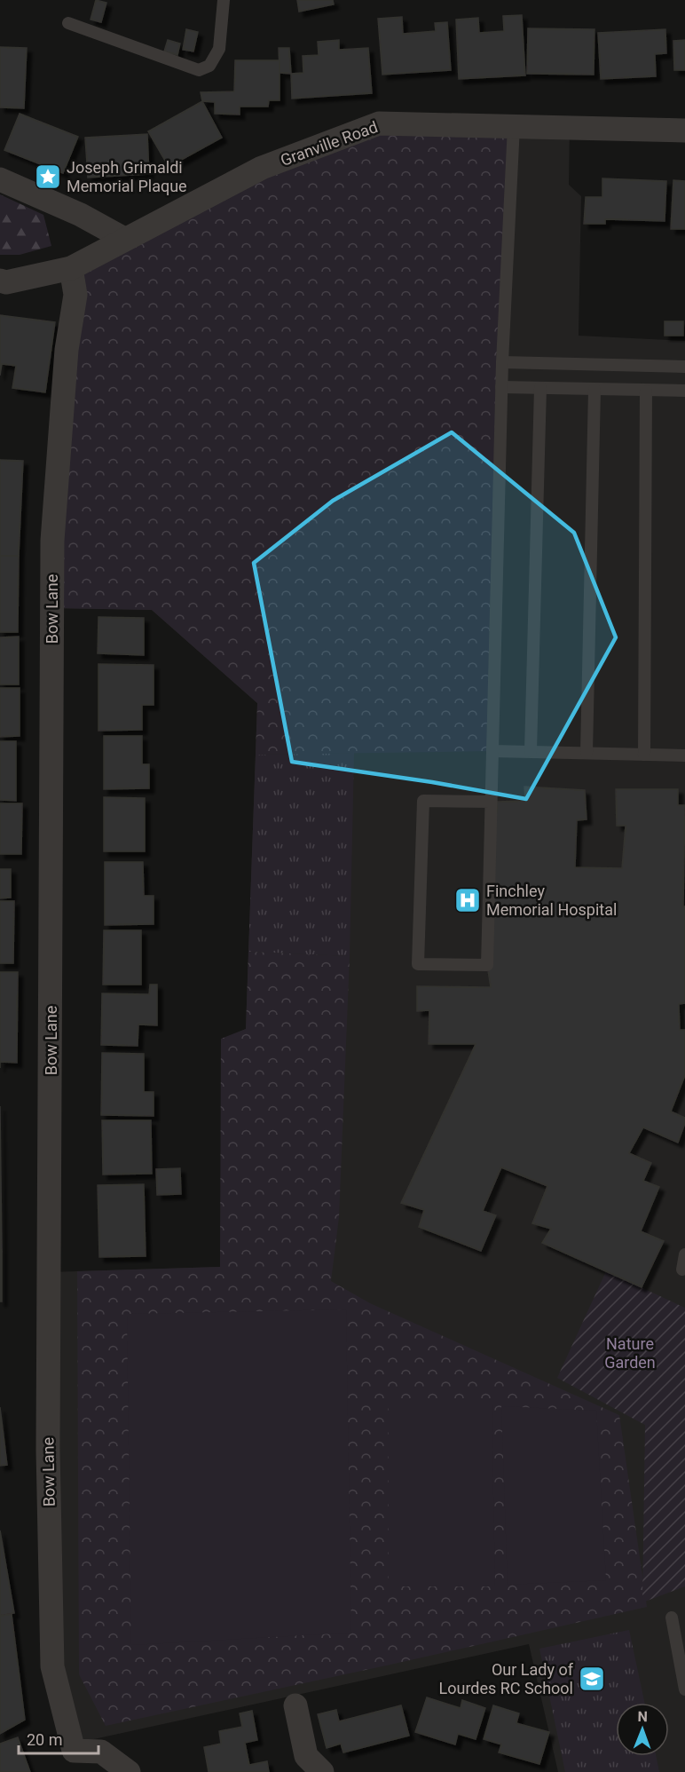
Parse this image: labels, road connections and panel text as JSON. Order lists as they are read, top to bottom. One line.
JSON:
{"streets":{"street":["Granville Road","Bow Lane"]},"crossings":[["Granville Road","Bow Lane"]],"parks":["Nature Garden"],"places":{"place":["Joseph Grimaldi Memorial Plaque"],"hospital":["Finchley Memorial Hospital"],"school or university":["Our Lady of Lourdes RC School"]},"scale_bar":"20 m","north":"top"}
